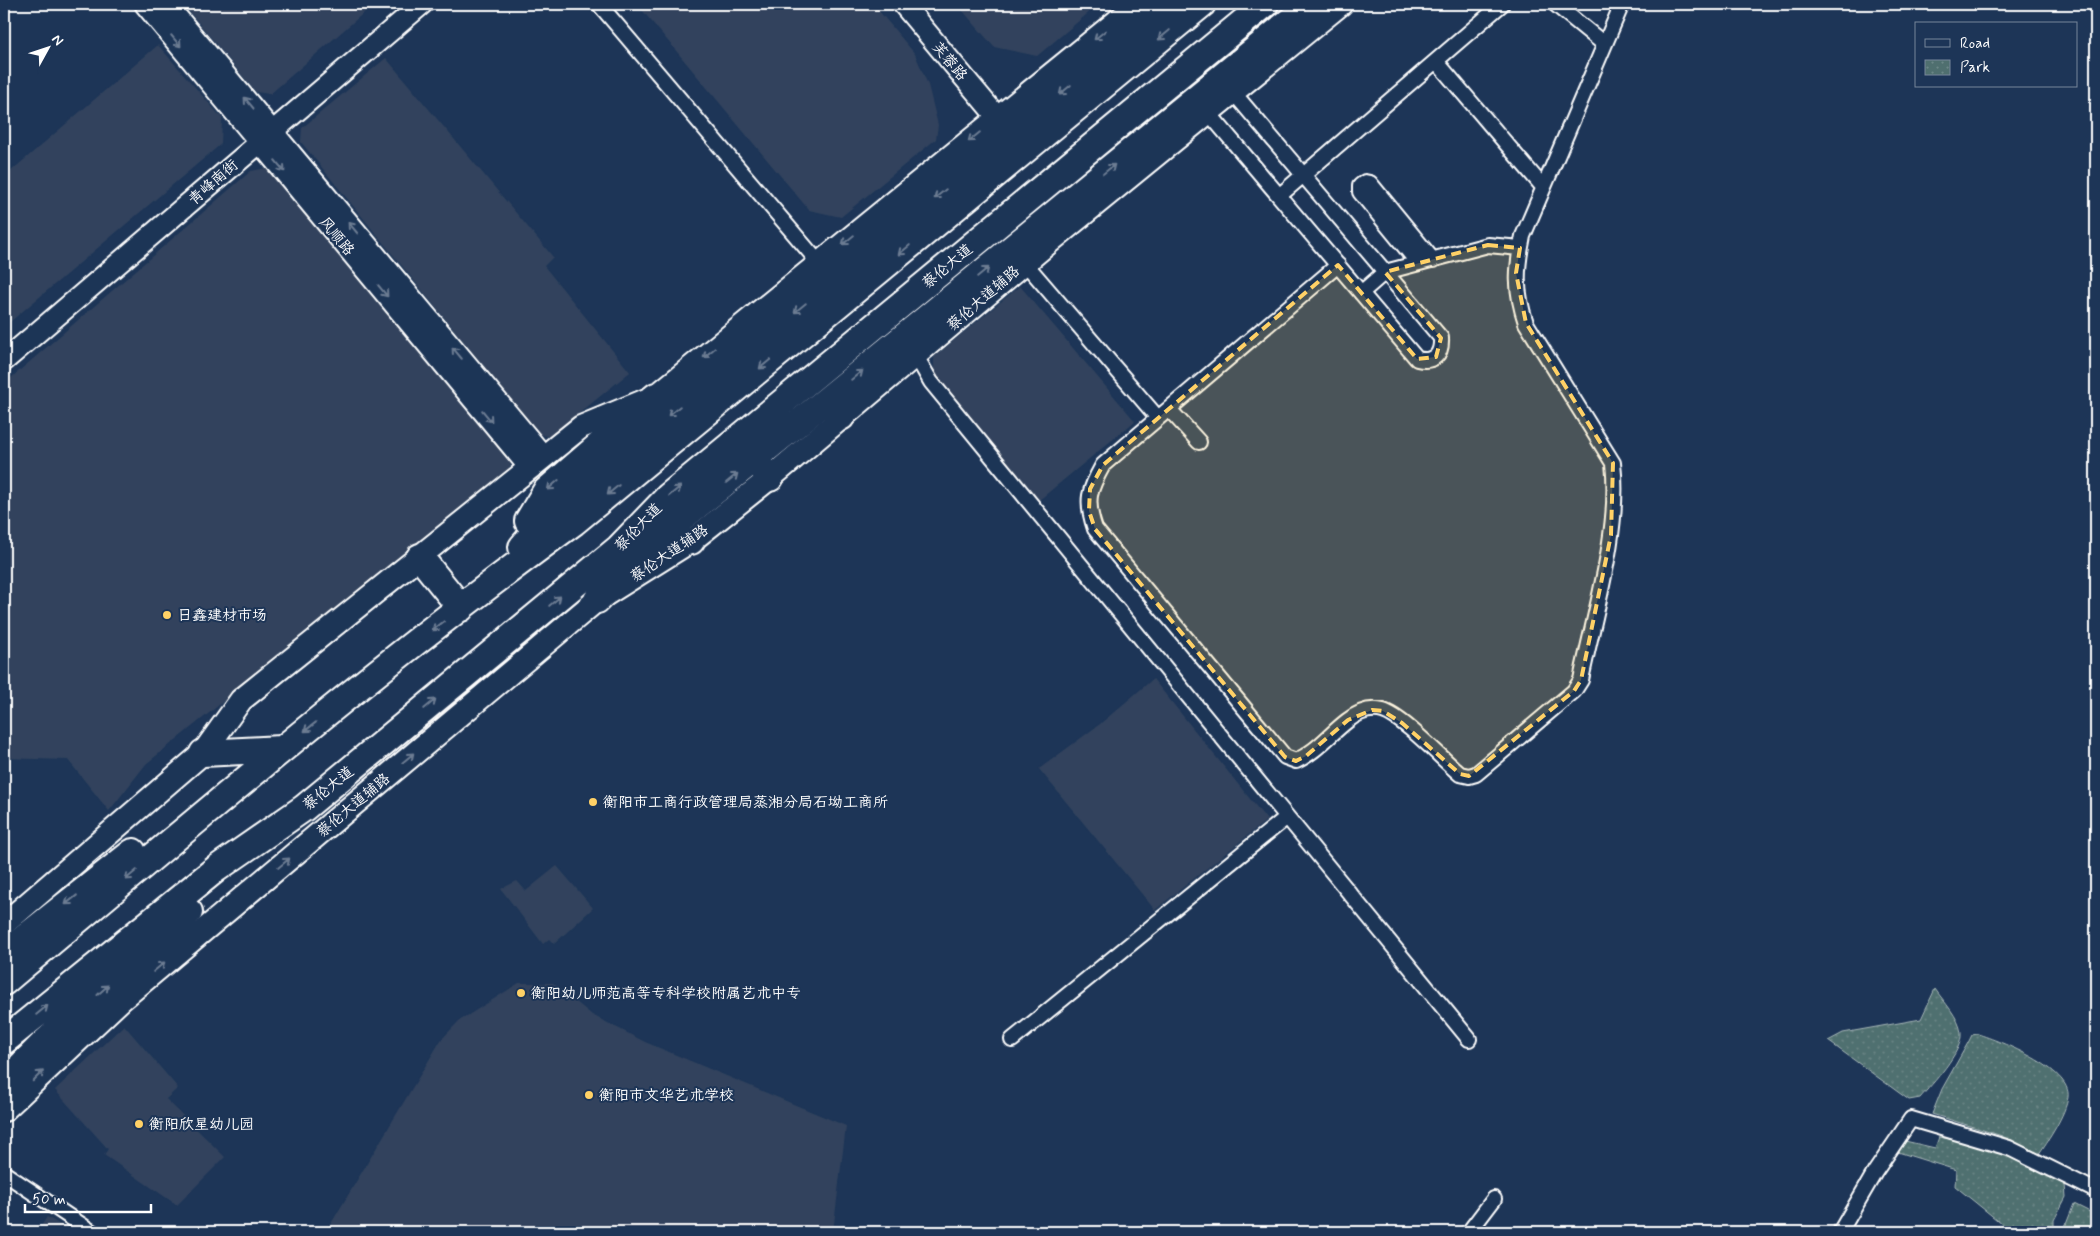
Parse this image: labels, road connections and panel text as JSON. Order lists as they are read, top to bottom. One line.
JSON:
{"streets":{"highway":["蔡伦大道"],"main road":["蔡伦大道辅路"],"street":["芙蓉路","青峰南街","风顺路"]},"crossings":[["青峰南街","风顺路"]],"places":["日鑫建材市场","衡阳市工商行政管理局蒸湘分局石坳工商所","衡阳幼儿师范高等专科学校附属艺术中专","衡阳市文华艺术学校","衡阳欣星幼儿园"],"legend":["Road","Park"],"scale_bar":"50 m","north":"top right"}
